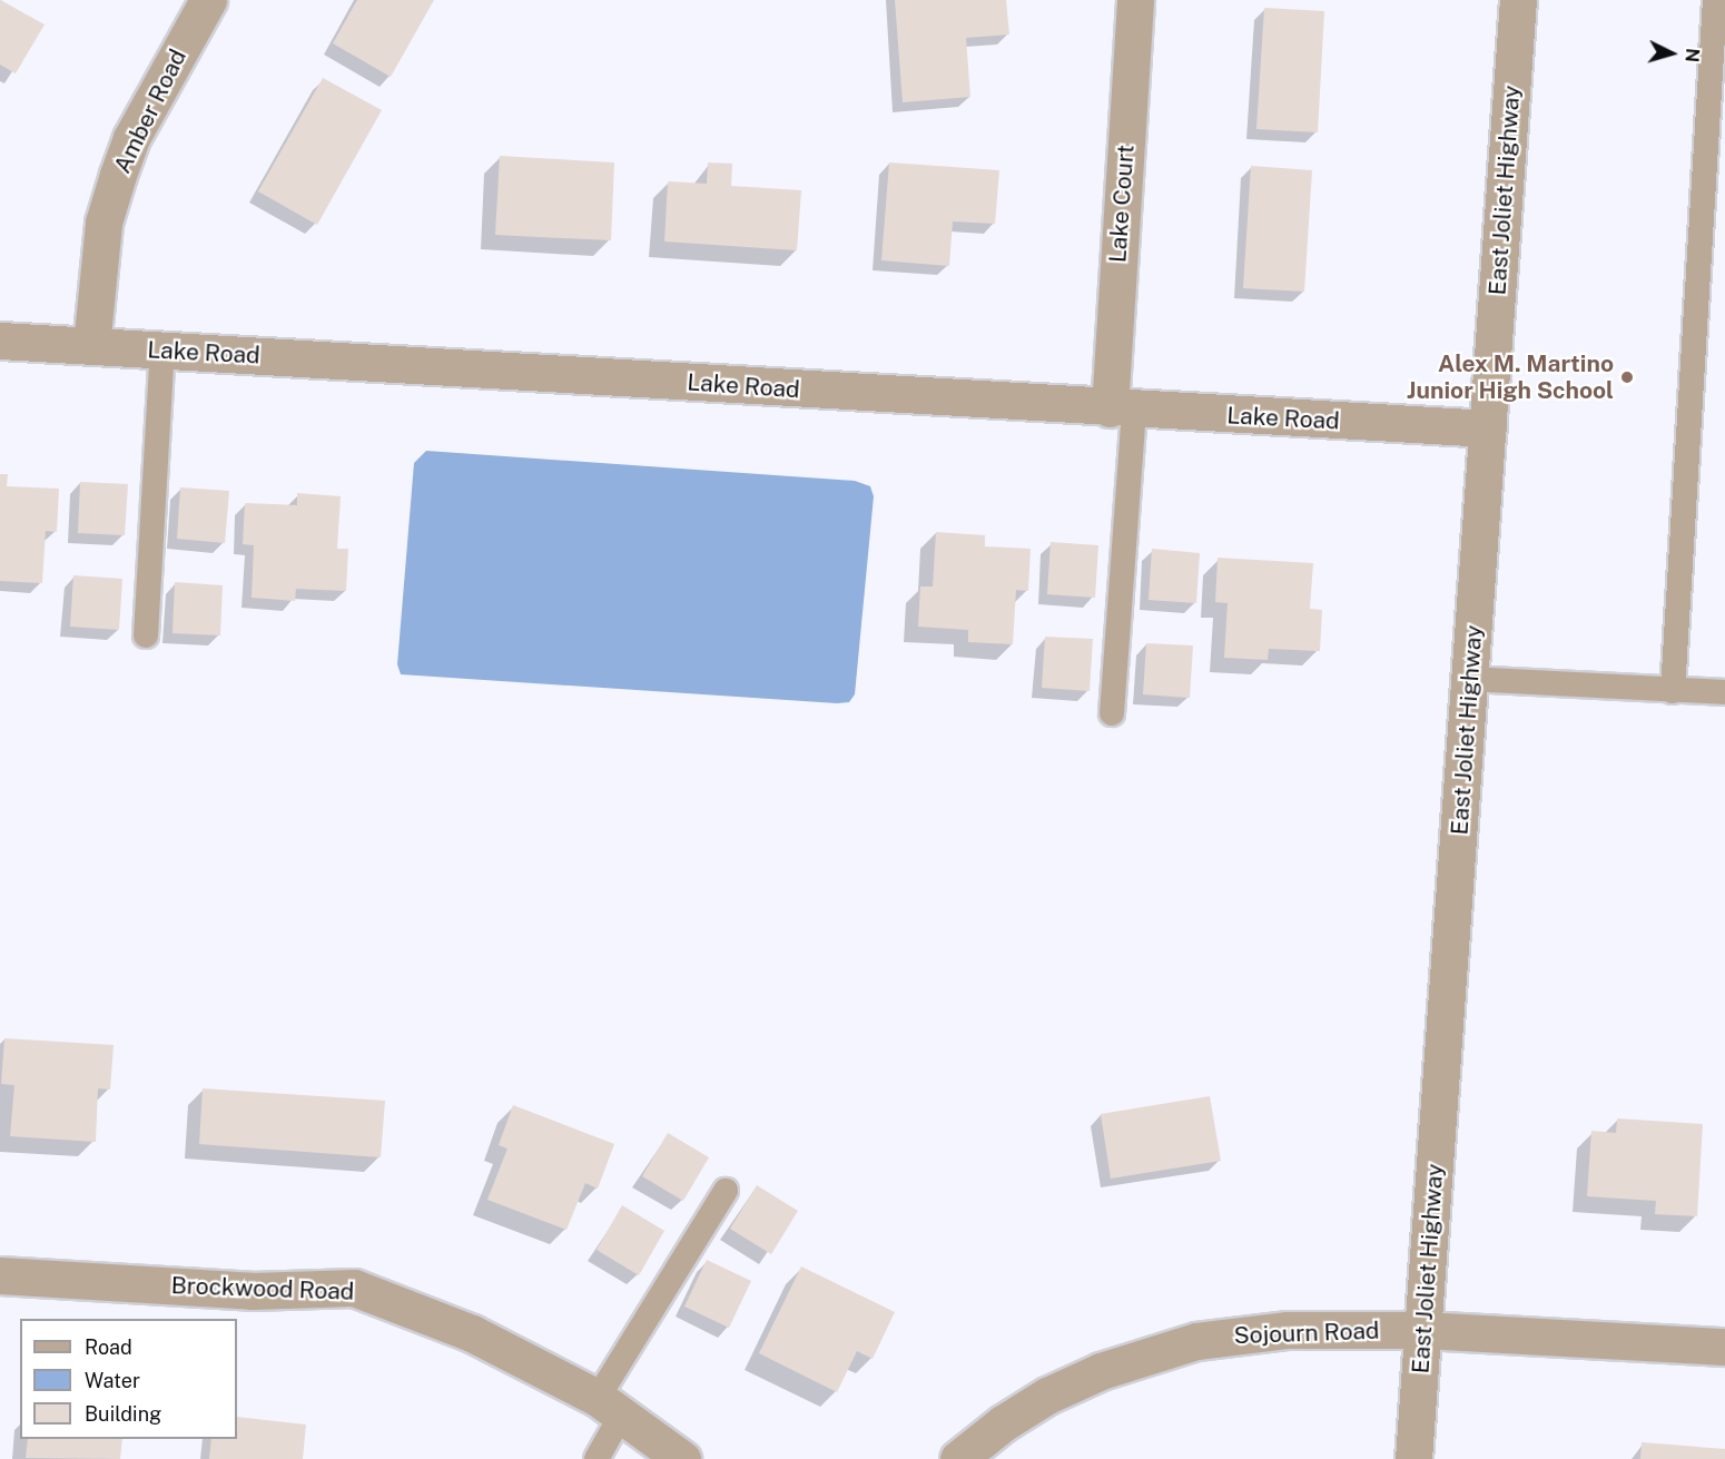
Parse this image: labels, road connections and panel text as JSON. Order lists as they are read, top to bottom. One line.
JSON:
{"streets":{"street":["Amber Road","East Joliet Highway","Lake Court","Lake Road","Brockwood Road","Sojourn Road"]},"crossings":[["Amber Road","Lake Road"],["East Joliet Highway","Lake Road"],["East Joliet Highway","Sojourn Road"],["Lake Court","Lake Road"]],"places":["Alex M. Martino Junior High School"],"legend":["Road","Water","Building"],"north":"right"}
